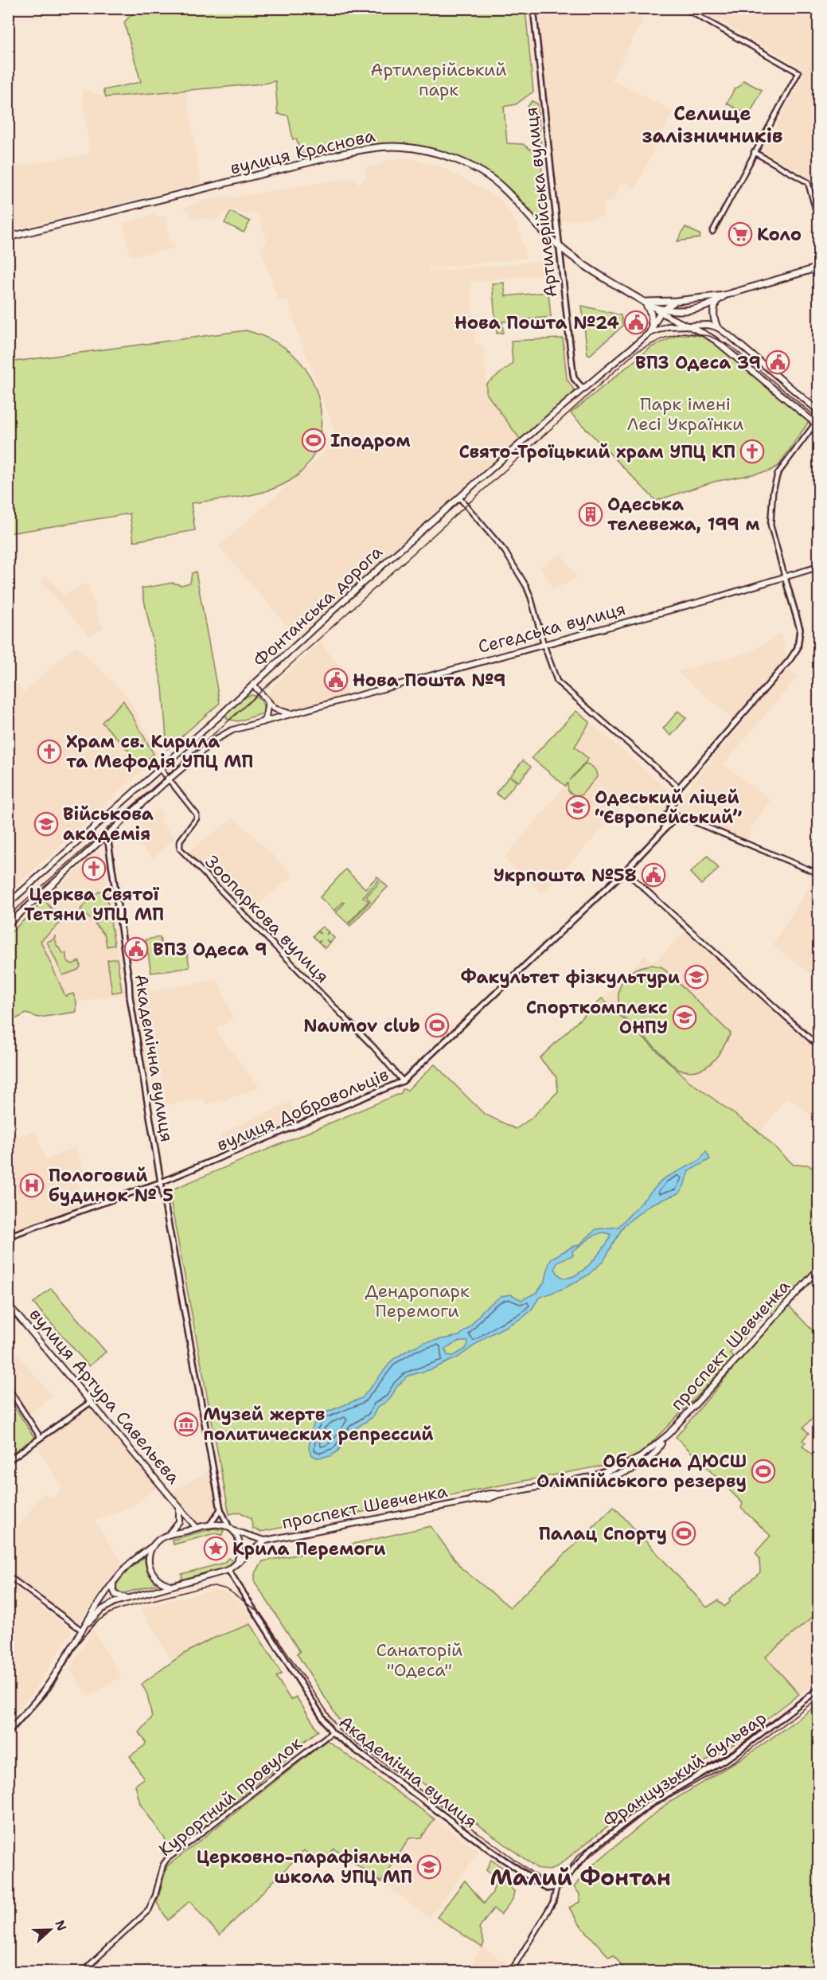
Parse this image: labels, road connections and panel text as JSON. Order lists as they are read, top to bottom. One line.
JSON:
{"streets":{"main road":["вулиця Краснова","Фонтанська дорога","Сегедська вулиця","проспект Шевченка","вулиця Артура Савельєва"],"street":["Артилерійська вулиця","Зоопаркова вулиця","Академічна вулиця","вулиця Добровольців","Французький бульвар","Курортний провулок"]},"crossings":[["вулиця Краснова","Артилерійська вулиця"],["Артилерійська вулиця","Фонтанська дорога"],["Фонтанська дорога","Зоопаркова вулиця"],["Сегедська вулиця","Зоопаркова вулиця"],["Сегедська вулиця","вулиця Добровольців"],["Зоопаркова вулиця","вулиця Добровольців"],["Академічна вулиця","вулиця Добровольців"],["Академічна вулиця","проспект Шевченка"],["Академічна вулиця","Французький бульвар"],["Академічна вулиця","Курортний провулок"],["проспект Шевченка","вулиця Артура Савельєва"]],"districts":["Селище залізничників","Малий Фонтан"],"parks":["Артилерійський парк","Парк імені Лесі Українки","Дендропарк Перемоги","Санаторій \"Одеса\""],"places":{"supermarket":["Коло"],"public building":["Нова Пошта №24","ВПЗ Одеса 39","Нова Пошта №9","Укрпошта №58","ВПЗ Одеса 9"],"sports":["Іподром","Naumov club","Обласна ДЮСШ Олімпійського резерву","Палац Спорту"],"church":["Свято-Троїцький храм УПЦ КП","Храм св. Кирила та Мефодія УПЦ МП","Церква Святої Тетяни УПЦ МП"],"building":["Одеська телевежа, 199 м"],"school or university":["Одеський ліцей “Європейський”","Військова академія","Факультет фізкультури","Спорткомплекс ОНПУ","Церковно-парафіяльна школа УПЦ МП"],"hospital":["Пологовий будинок № 5"],"museum":["Музей жертв политических репрессий"],"place":["Крила Перемоги"]},"north":"right"}
